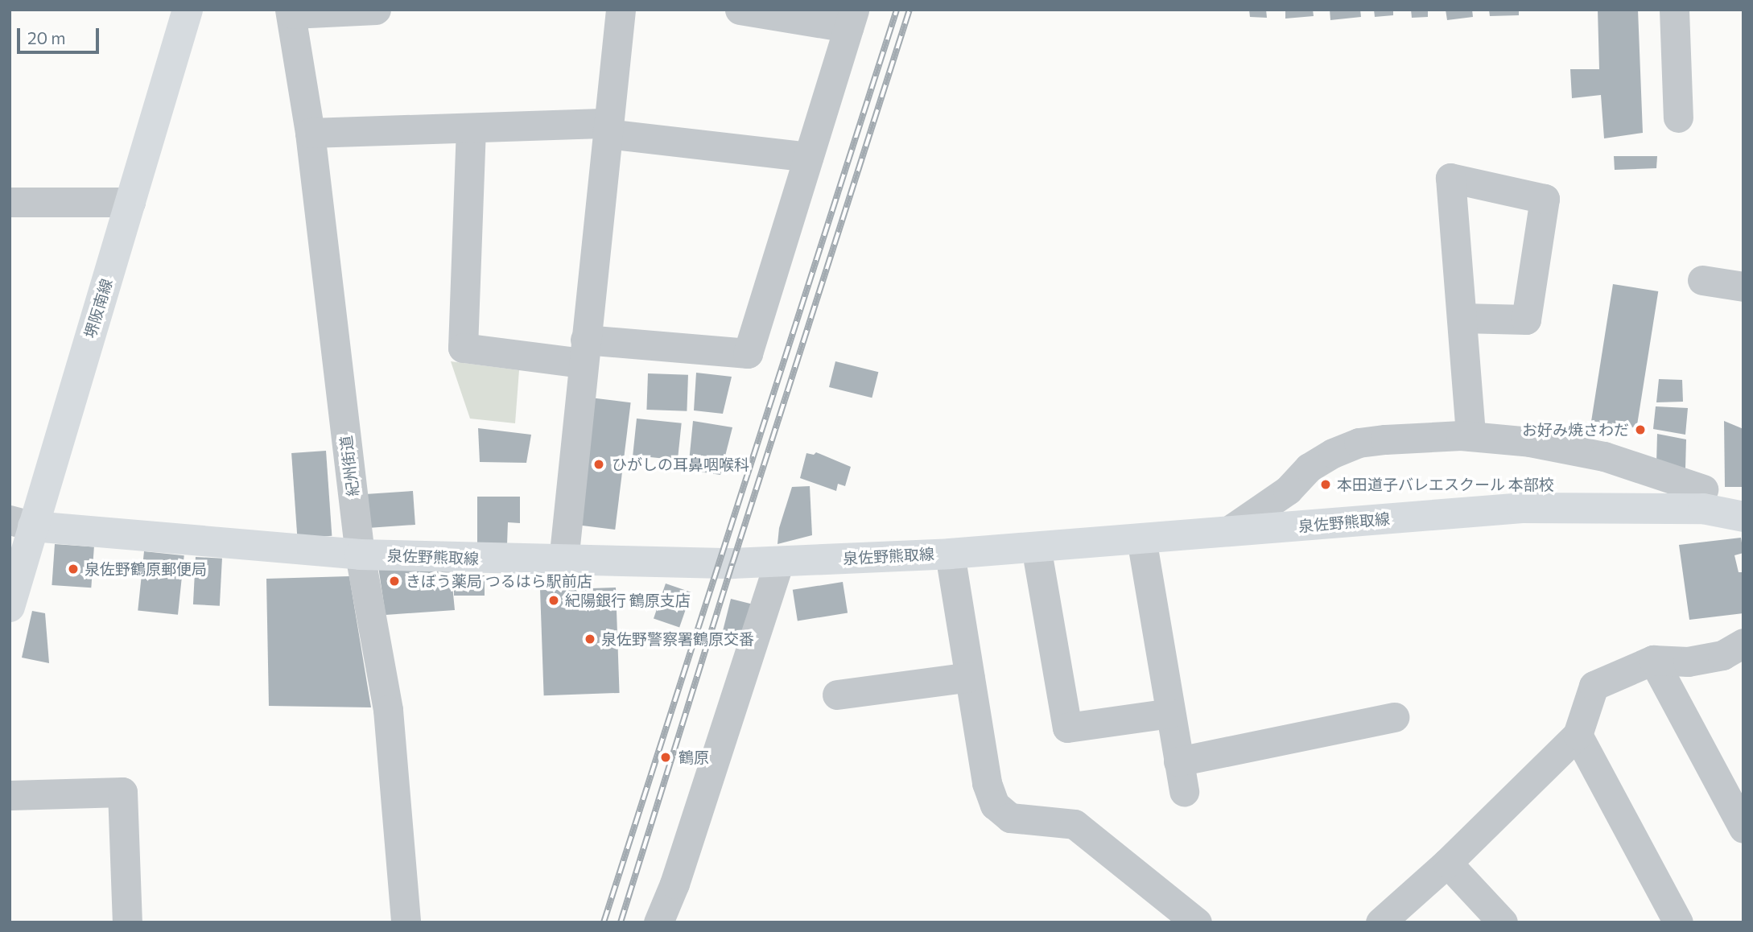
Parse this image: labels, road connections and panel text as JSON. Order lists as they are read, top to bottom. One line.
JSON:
{"streets":{"main road":["堺阪南線","泉佐野熊取線"],"street":["紀州街道"]},"crossings":[["堺阪南線","泉佐野熊取線"],["紀州街道","泉佐野熊取線"]],"places":["お好み焼さわだ","ひがしの耳鼻咽喉科","本田道子バレエスクール 本部校","泉佐野鶴原郵便局","きぼう薬局 つるはら駅前店","紀陽銀行 鶴原支店","泉佐野警察署鶴原交番","鶴原"],"scale_bar":"20 m"}
